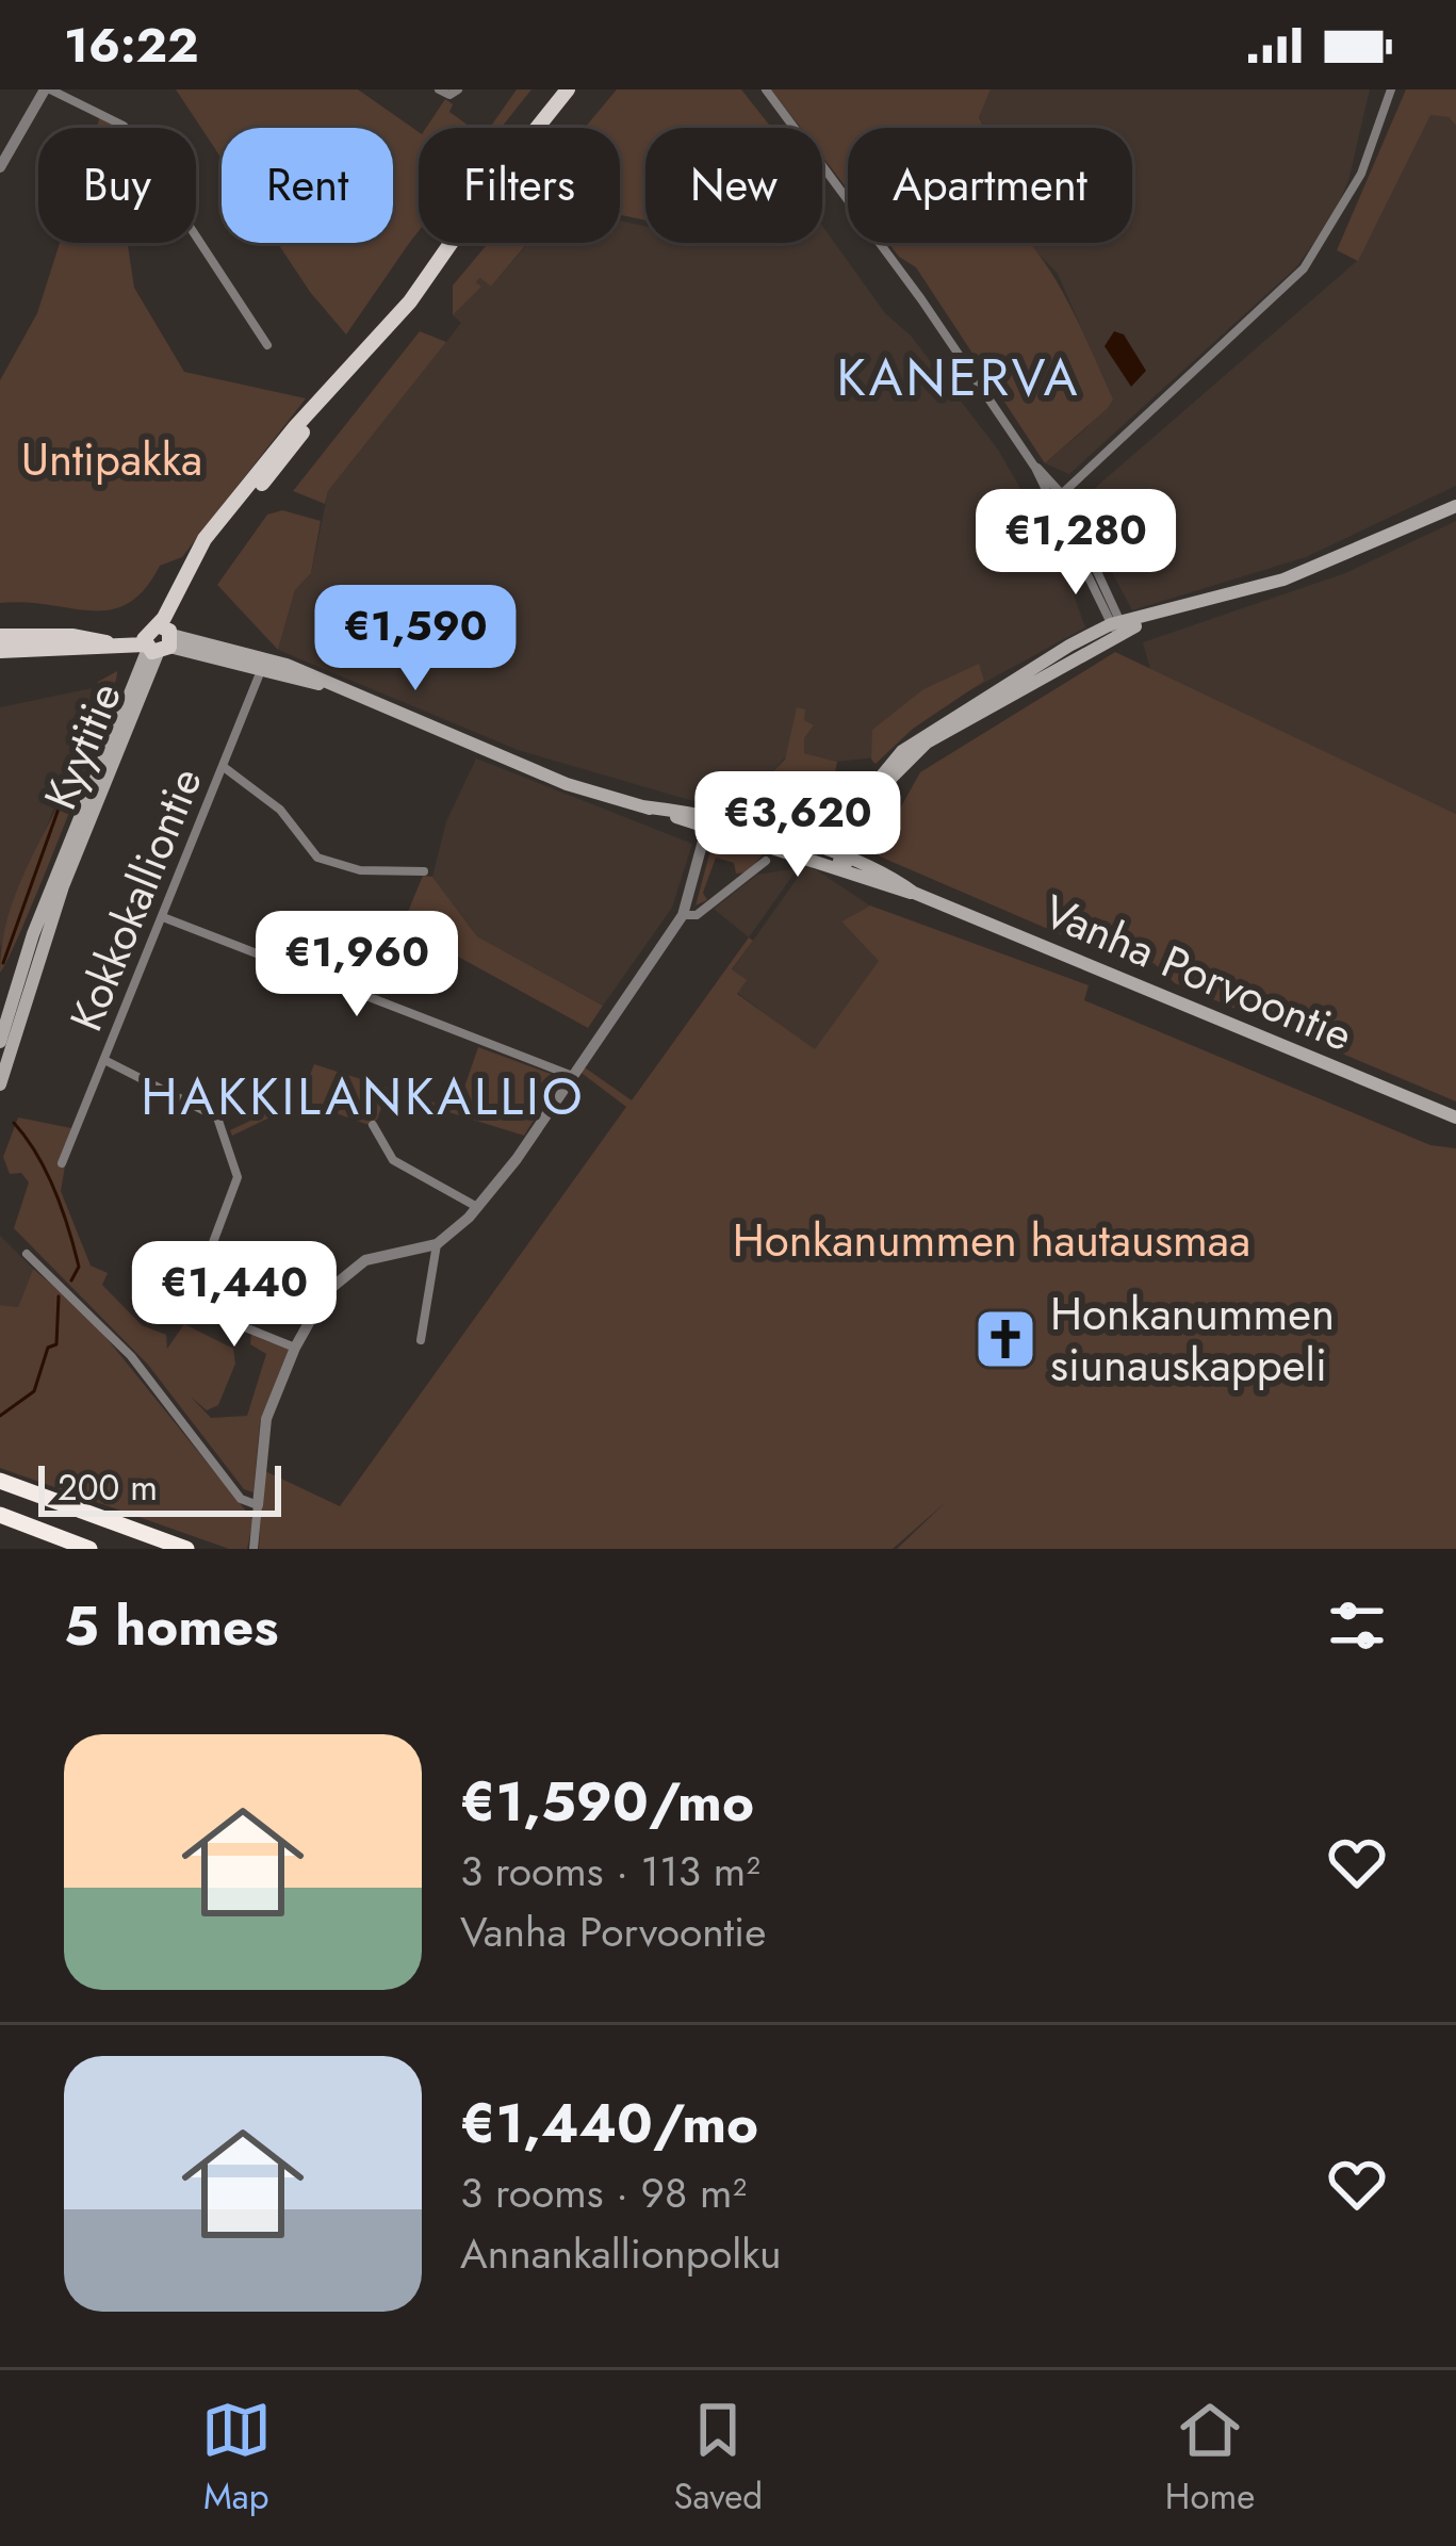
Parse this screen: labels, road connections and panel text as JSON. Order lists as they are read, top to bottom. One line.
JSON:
{"streets":{"main road":["Kyytitie","Vanha Porvoontie"],"street":["Kokkokalliontie"]},"crossings":[["Kyytitie","Vanha Porvoontie"],["Kokkokalliontie","Vanha Porvoontie"]],"districts":["KANERVA","HAKKILANKALLIO"],"parks":["Untipakka","Honkanummen hautausmaa"],"places":{"church":["Honkanummen siunauskappeli"]},"scale_bar":"200 m","page":{"status":"16:22","chip":["Buy","Rent","Filters","New","Apartment"],"price":["€1,280","€1,590","€3,620","€1,960","€1,440"],"scale":"200 m","heading":"5 homes","list":[{"name":"€1,590/mo","note":"3 rooms · 113 m² · Vanha Porvoontie"},{"name":"€1,440/mo","note":"3 rooms · 98 m² · Annankallionpolku"}],"tabs":["Map","Saved","Home"]}}
